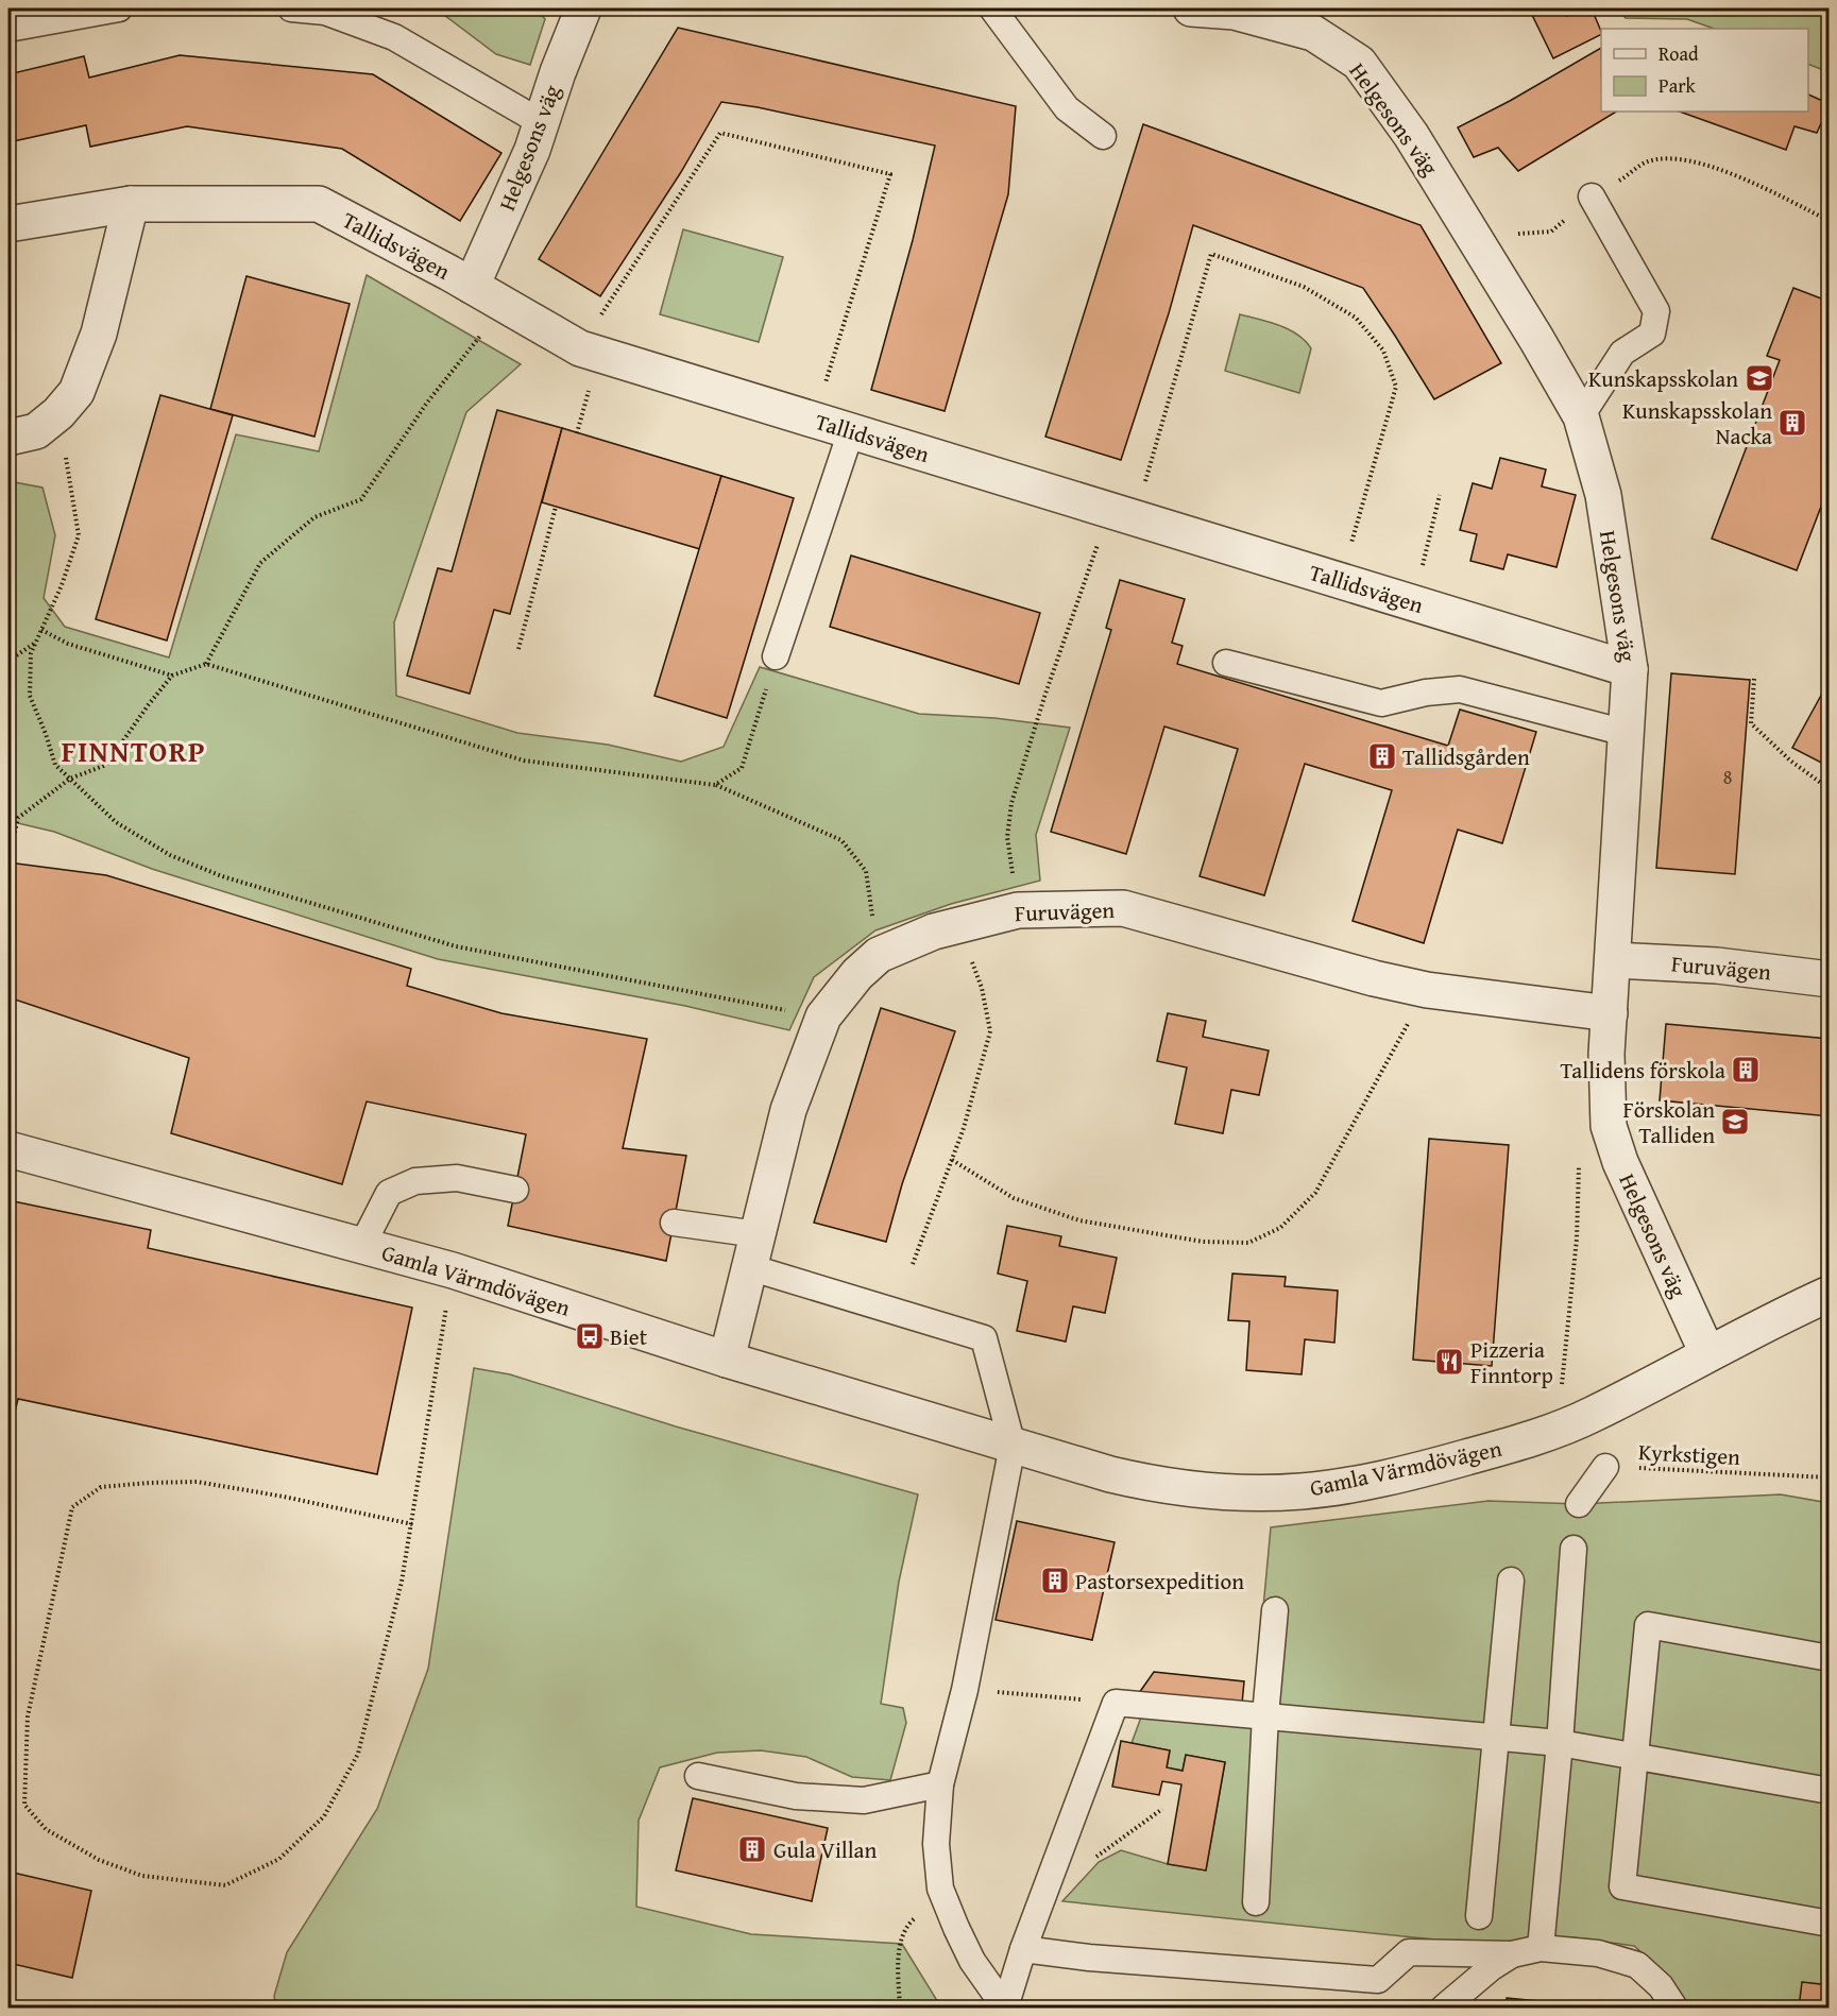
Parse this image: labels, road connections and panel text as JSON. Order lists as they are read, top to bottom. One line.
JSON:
{"streets":{"street":["Helgesons väg","Tallidsvägen","Furuvägen","Gamla Värmdövägen"],"path":["Kyrkstigen"]},"crossings":[["Helgesons väg","Tallidsvägen"],["Helgesons väg","Furuvägen"],["Helgesons väg","Gamla Värmdövägen"],["Furuvägen","Gamla Värmdövägen"]],"districts":["FINNTORP"],"places":{"school or university":["Kunskapsskolan","Förskolan Talliden"],"building":["Kunskapsskolan Nacka","Tallidsgården","Tallidens förskola","Pastorsexpedition","Gula Villan"],"bus stop":["Biet"],"restaurant":["Pizzeria Finntorp"]},"house_numbers":["8"],"legend":["Road","Park"]}
